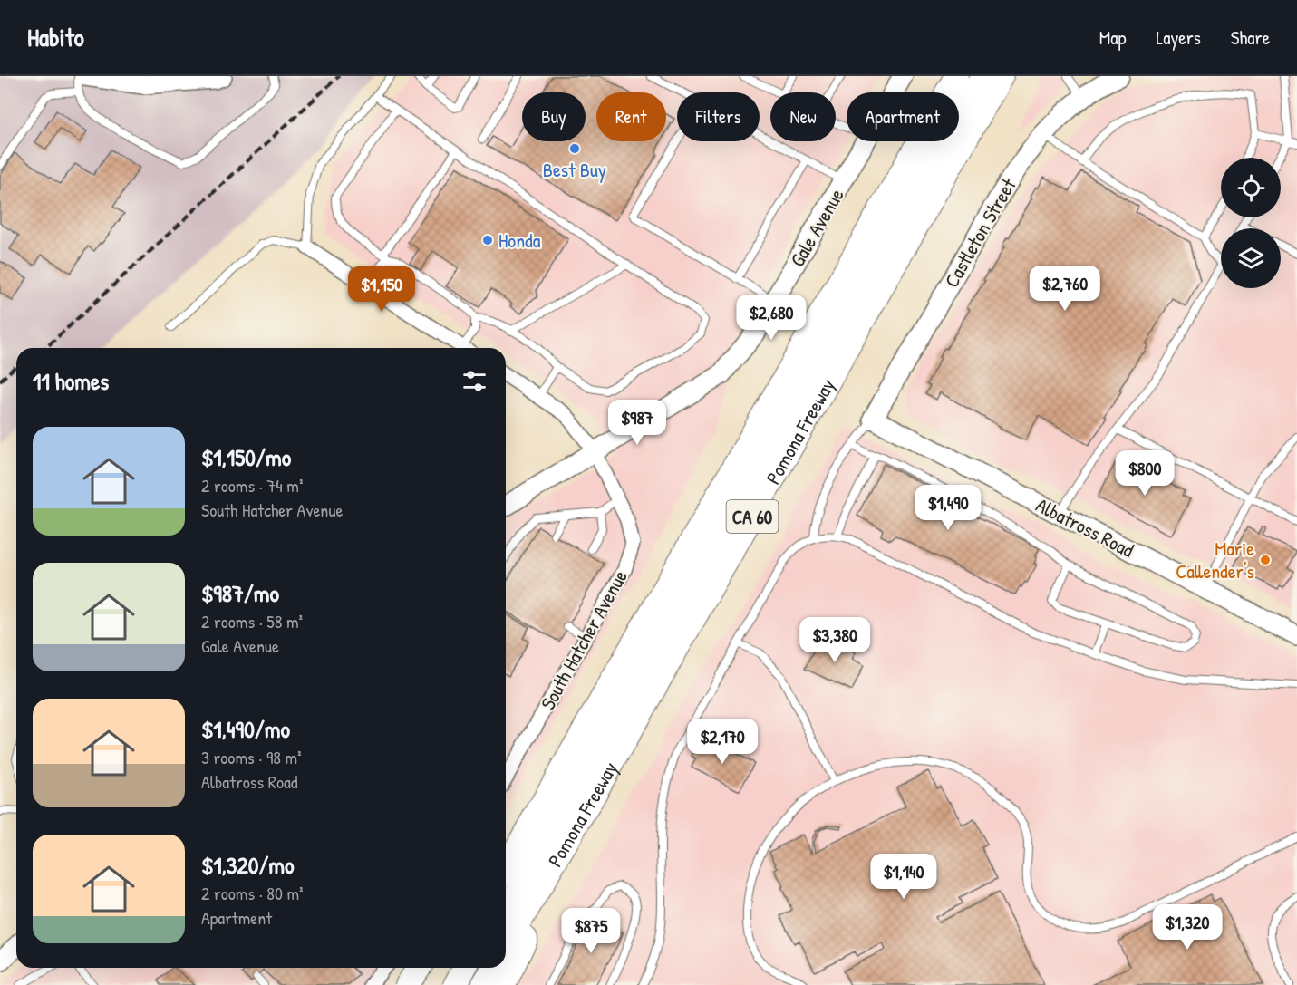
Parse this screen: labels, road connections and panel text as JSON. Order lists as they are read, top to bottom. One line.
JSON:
{"streets":{"highway":["Pomona Freeway","CA 60"],"street":["Gale Avenue","Castleton Street","Albatross Road","South Hatcher Avenue"]},"crossings":[["Gale Avenue","South Hatcher Avenue"],["Castleton Street","Albatross Road"]],"places":["Best Buy","Honda","Marie Callender's"],"page":{"header":"Habito","nav":["Map","Layers","Share"],"chip":["Buy","Rent","Filters","New","Apartment"],"price":["$2,760","$1,150","$2,680","$987","$800","$1,490","$3,380","$2,170","$1,140","$1,320","$875"],"heading":"11 homes","list":[{"name":"$1,150/mo","note":"2 rooms · 74 m² · South Hatcher Avenue"},{"name":"$987/mo","note":"2 rooms · 58 m² · Gale Avenue"},{"name":"$1,490/mo","note":"3 rooms · 98 m² · Albatross Road"},{"name":"$1,320/mo","note":"2 rooms · 80 m² · Apartment"}]}}
